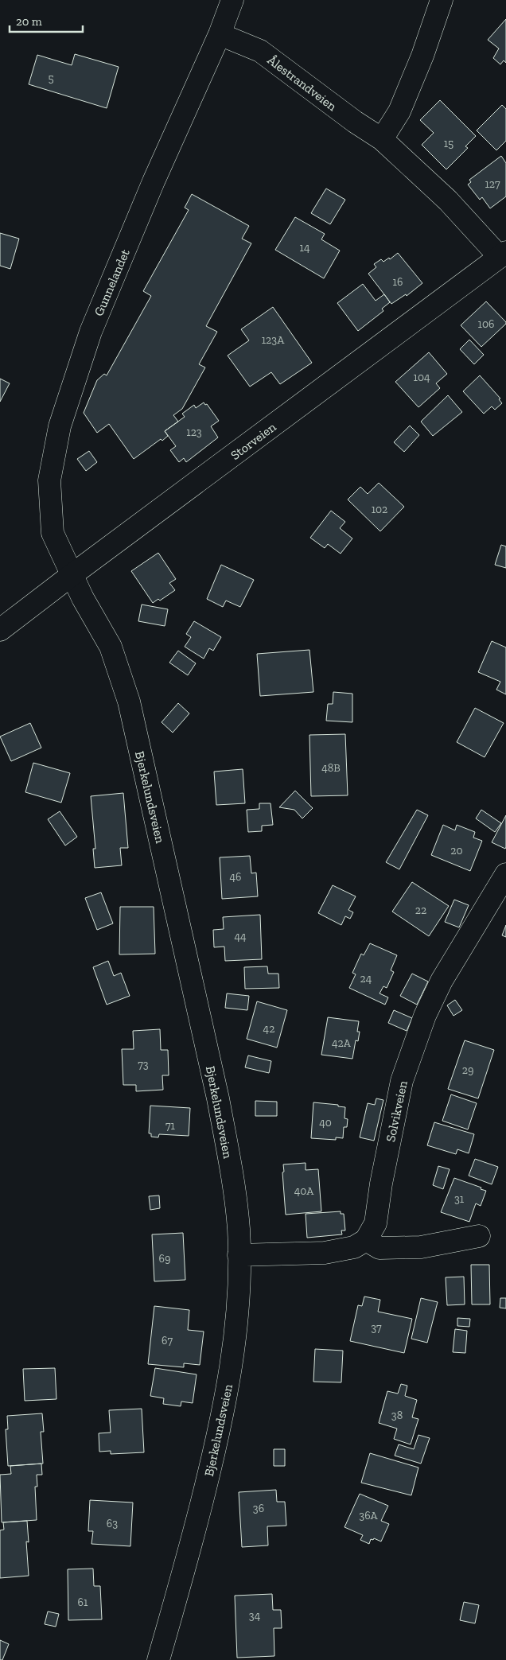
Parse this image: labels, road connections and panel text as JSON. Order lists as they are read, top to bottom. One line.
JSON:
{"streets":{"street":["Ålestrandveien","Gunnelandet","Storveien","Bjerkelundsveien","Solvikveien"]},"crossings":[["Ålestrandveien","Gunnelandet"],["Ålestrandveien","Storveien"],["Gunnelandet","Storveien"],["Gunnelandet","Bjerkelundsveien"],["Storveien","Bjerkelundsveien"]],"house_numbers":["5","15","127","14","16","106","123A","104","123","102","48B","20","46","22","44","24","42","42A","73","29","40","71","40A","31","69","37","67","38","36","36A","63","61","34"],"scale_bar":"20 m"}
